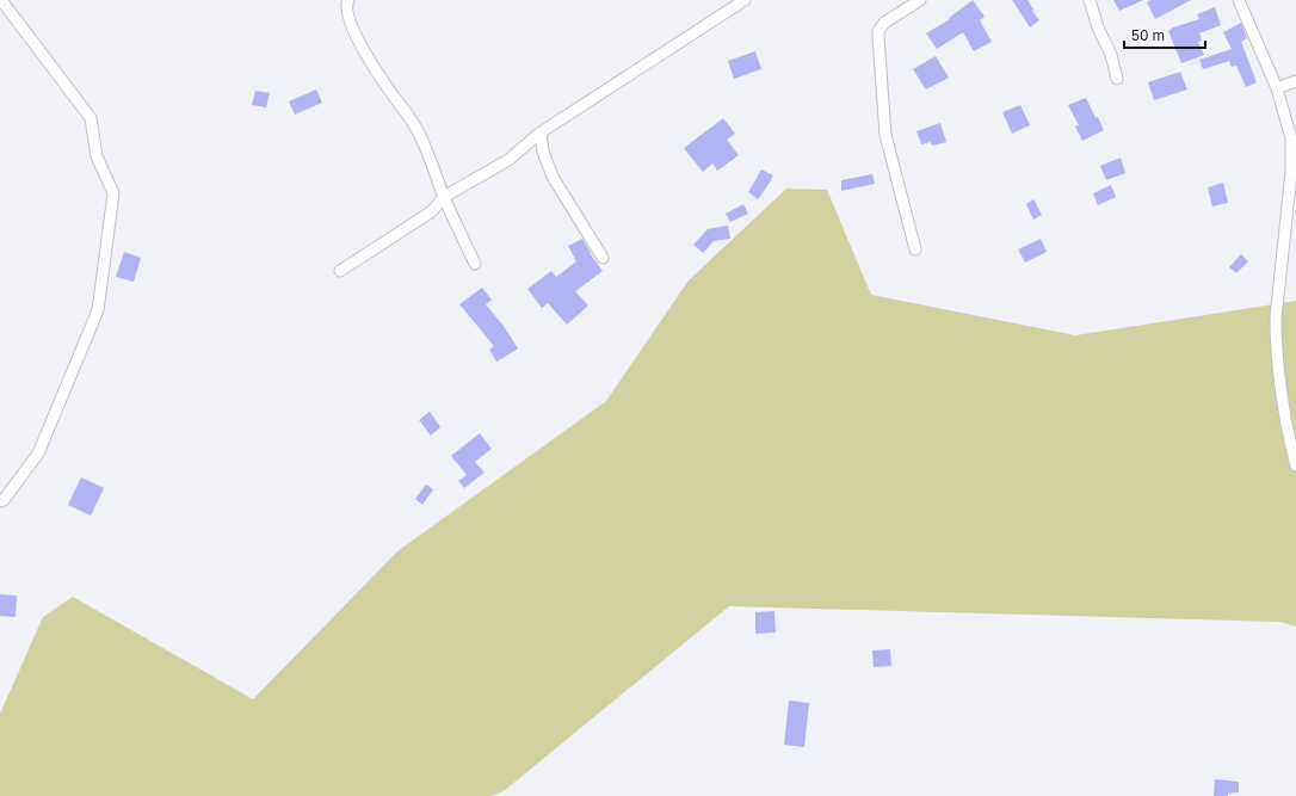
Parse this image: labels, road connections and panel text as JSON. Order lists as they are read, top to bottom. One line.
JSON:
{"scale_bar":"50 m"}
